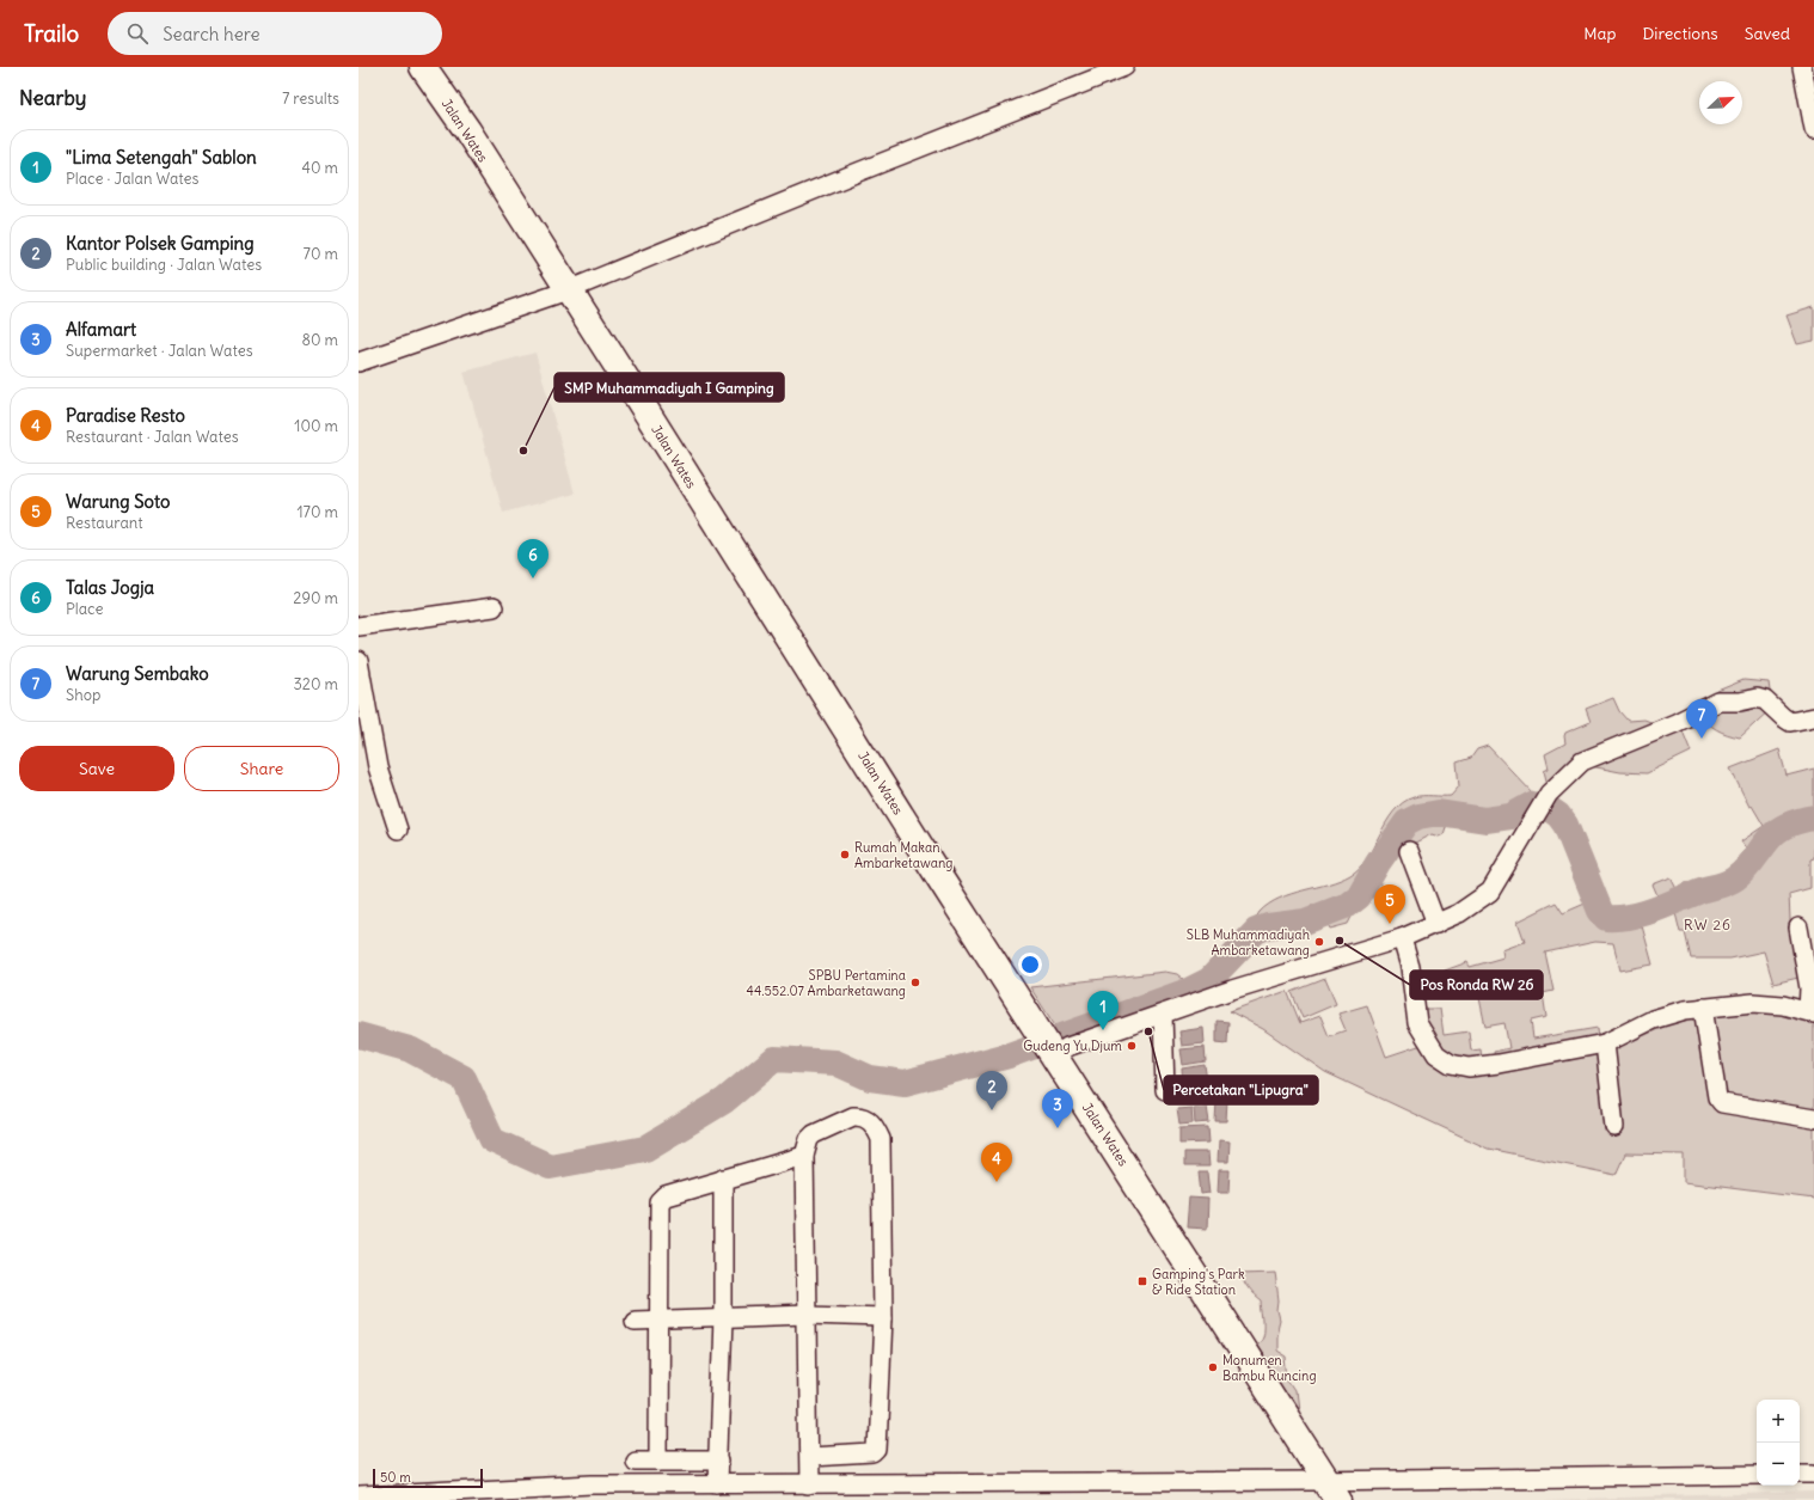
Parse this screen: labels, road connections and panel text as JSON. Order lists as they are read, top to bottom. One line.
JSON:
{"streets":{"highway":["Jalan Wates"]},"districts":["RW 26"],"places":{"other":["SMP Muhammadiyah I Gamping","Rumah Makan Ambarketawang","Pos Ronda RW 26","SLB Muhammadiyah Ambarketawang","SPBU Pertamina 44.552.07 Ambarketawang","Percetakan \"Lipugra\"","Gudeng Yu Djum","Monumen Bambu Runcing"],"transit":["Gamping's Park & Ride Station"]},"scale_bar":"50 m","north":"top right","page":{"header":"Trailo","search":"Search here","nav":["Map","Directions","Saved"],"heading":["Nearby","7 results"],"list":[{"mark":"1","name":"\"Lima Setengah\" Sablon","note":"Place · Jalan Wates","value":"40 m"},{"mark":"2","name":"Kantor Polsek Gamping","note":"Public building · Jalan Wates","value":"70 m"},{"mark":"3","name":"Alfamart","note":"Supermarket · Jalan Wates","value":"80 m"},{"mark":"4","name":"Paradise Resto","note":"Restaurant · Jalan Wates","value":"100 m"},{"mark":"5","name":"Warung Soto","note":"Restaurant","value":"170 m"},{"mark":"6","name":"Talas Jogja","note":"Place","value":"290 m"},{"mark":"7","name":"Warung Sembako","note":"Shop","value":"320 m"}],"pins":["6","7","5","1","2","3","4"],"buttons":["Save","Share"],"map_buttons":["+","−"],"scale":"50 m"}}
